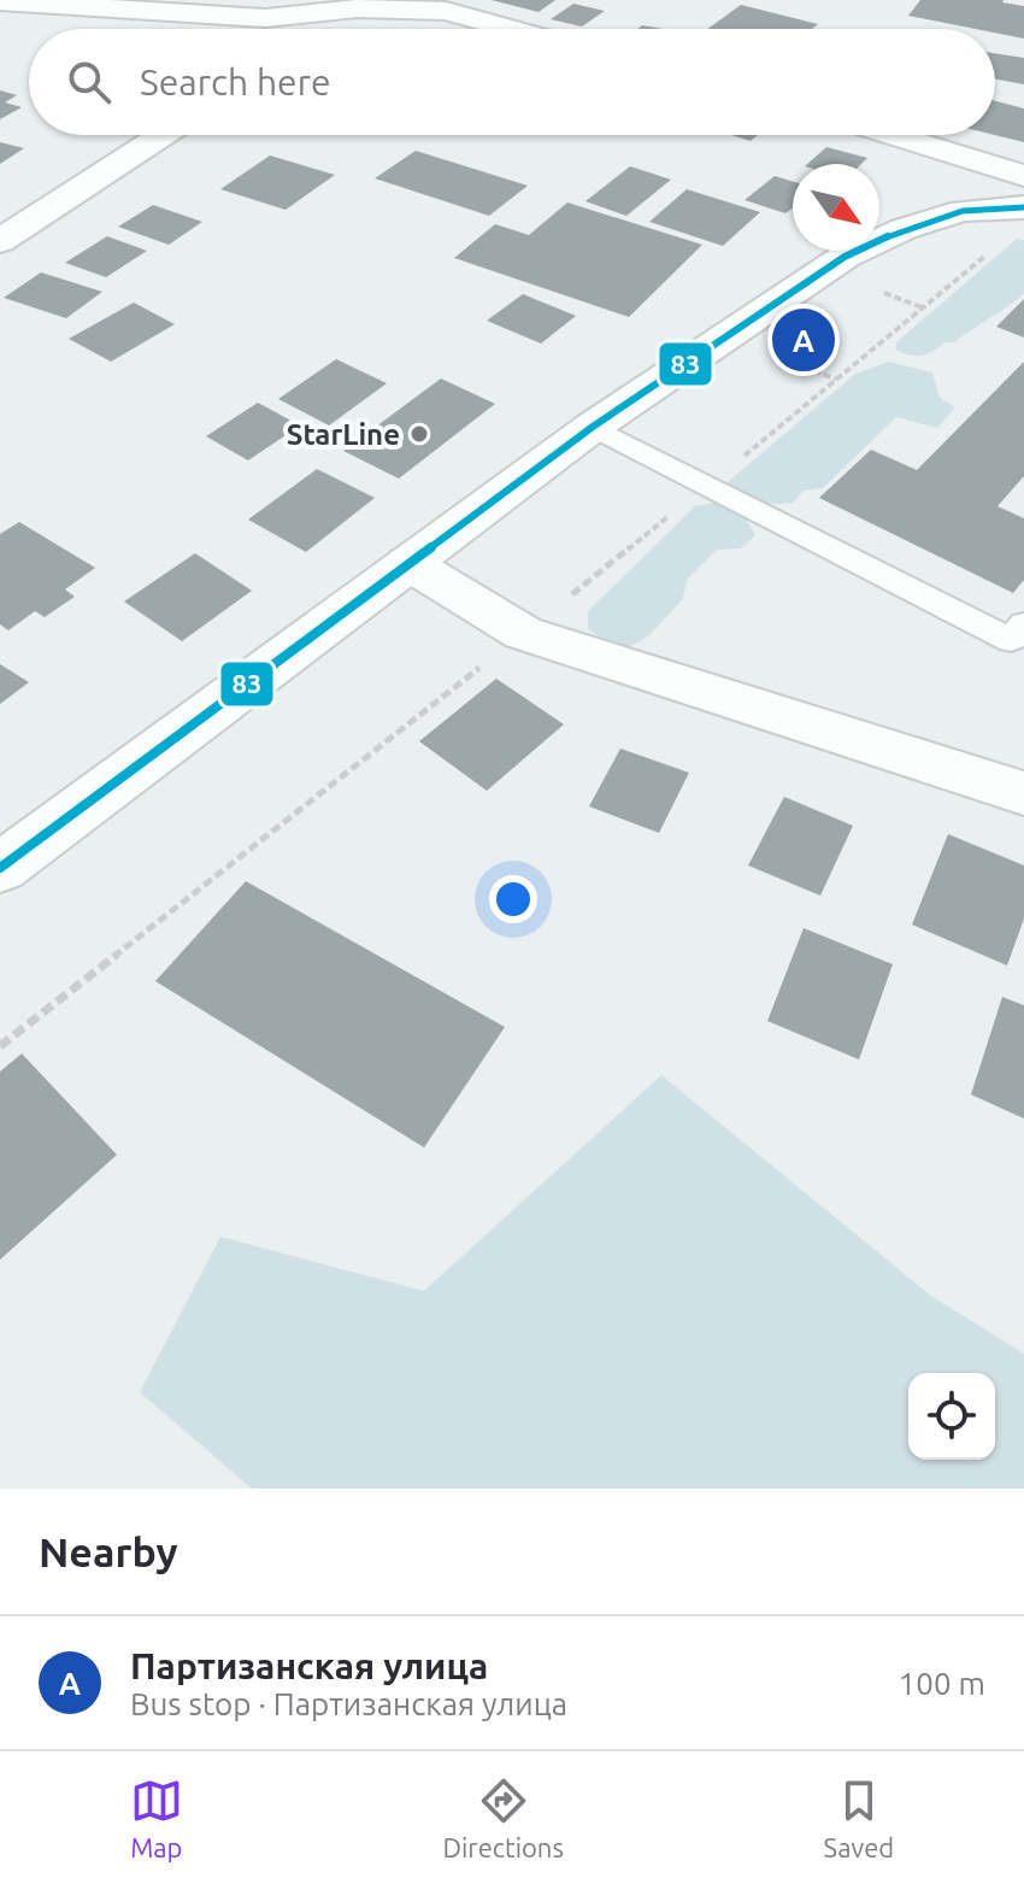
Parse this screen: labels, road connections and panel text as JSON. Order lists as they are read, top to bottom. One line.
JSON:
{"places":["StarLine"],"lines":["transit line 83"],"north":"bottom right","page":{"search":"Search here","pins":"A","heading":"Nearby","list":[{"mark":"A","name":"Партизанская улица","note":"Bus stop · Партизанская улица","value":"100 m"}],"nav":["Map","Directions","Saved"]}}
